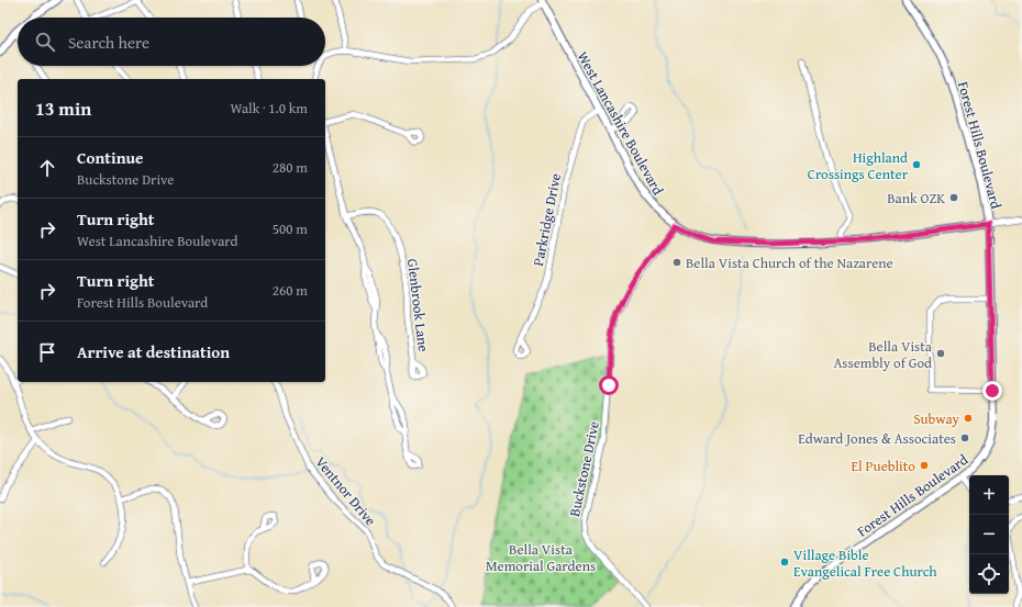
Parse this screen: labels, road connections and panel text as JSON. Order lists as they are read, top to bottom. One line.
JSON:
{"streets":{"main road":["West Lancashire Boulevard","Forest Hills Boulevard"],"street":["Parkridge Drive","Glenbrook Lane","Buckstone Drive","Ventnor Drive"]},"crossings":[["West Lancashire Boulevard","Forest Hills Boulevard"],["West Lancashire Boulevard","Parkridge Drive"],["West Lancashire Boulevard","Buckstone Drive"]],"parks":["Bella Vista Memorial Gardens"],"places":["Highland Crossings Center","Bank OZK","Bella Vista Church of the Nazarene","Bella Vista Assembly of God","Subway","Edward Jones & Associates","El Pueblito","Village Bible Evangelical Free Church"],"page":{"search":"Search here","heading":["13 min","Walk · 1.0 km"],"list":[["Continue","Buckstone Drive","280 m"],["Turn right","West Lancashire Boulevard","500 m"],["Turn right","Forest Hills Boulevard","260 m"],"Arrive at destination"],"map_buttons":["+","−"]}}
